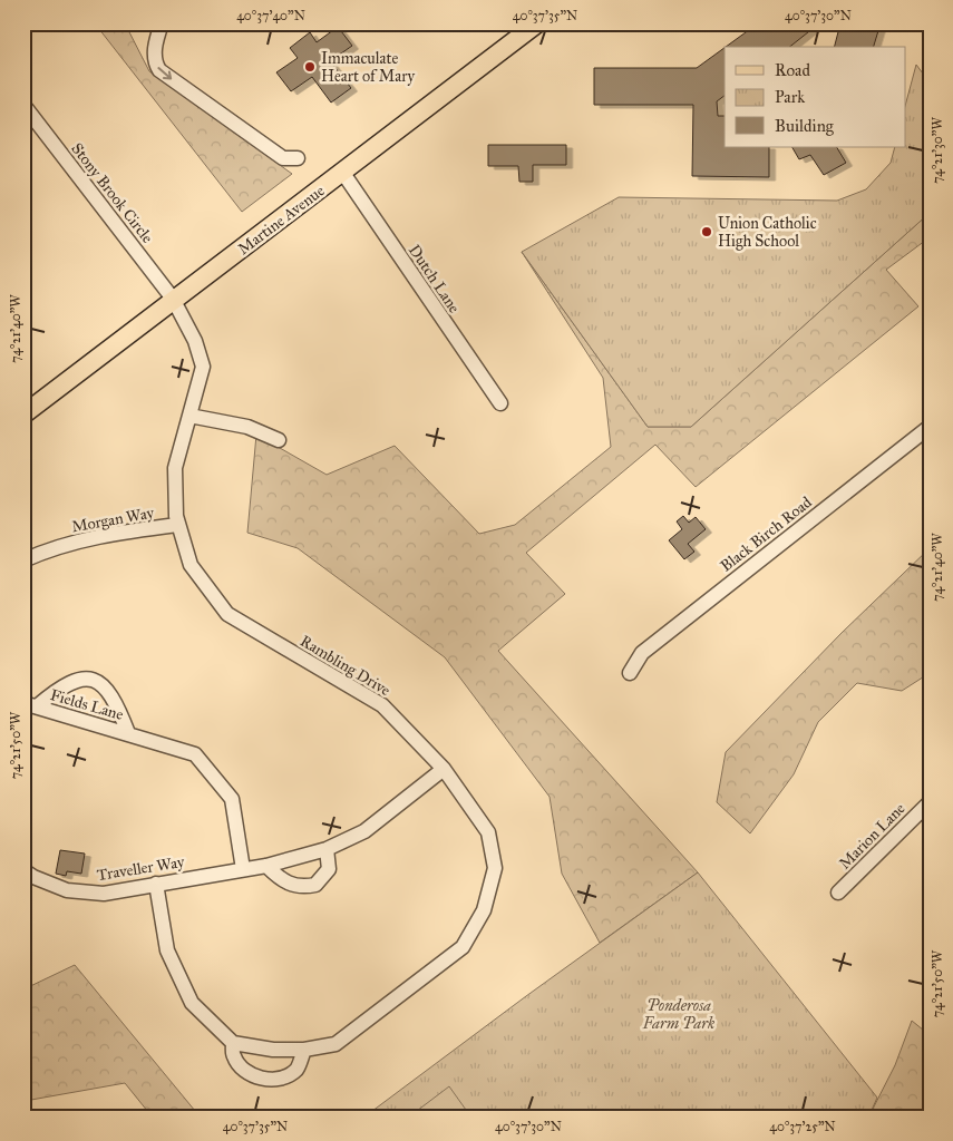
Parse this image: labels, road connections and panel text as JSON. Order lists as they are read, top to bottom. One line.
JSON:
{"streets":{"main road":["Martine Avenue"],"street":["Stony Brook Circle","Dutch Lane","Morgan Way","Black Birch Road","Rambling Drive","Fields Lane","Marion Lane","Traveller Way"]},"crossings":[["Stony Brook Circle","Martine Avenue"],["Stony Brook Circle","Rambling Drive"],["Martine Avenue","Dutch Lane"],["Martine Avenue","Rambling Drive"],["Morgan Way","Rambling Drive"],["Rambling Drive","Traveller Way"],["Fields Lane","Traveller Way"]],"parks":["Ponderosa Farm Park"],"places":["Immaculate Heart of Mary","Union Catholic High School"],"legend":["Road","Park","Building"],"coordinates":["40°37'40\"N","40°37'35\"N","40°37'30\"N","74°21'30\"W","74°21'40\"W","74°21'50\"W","40°37'25\"N"]}
